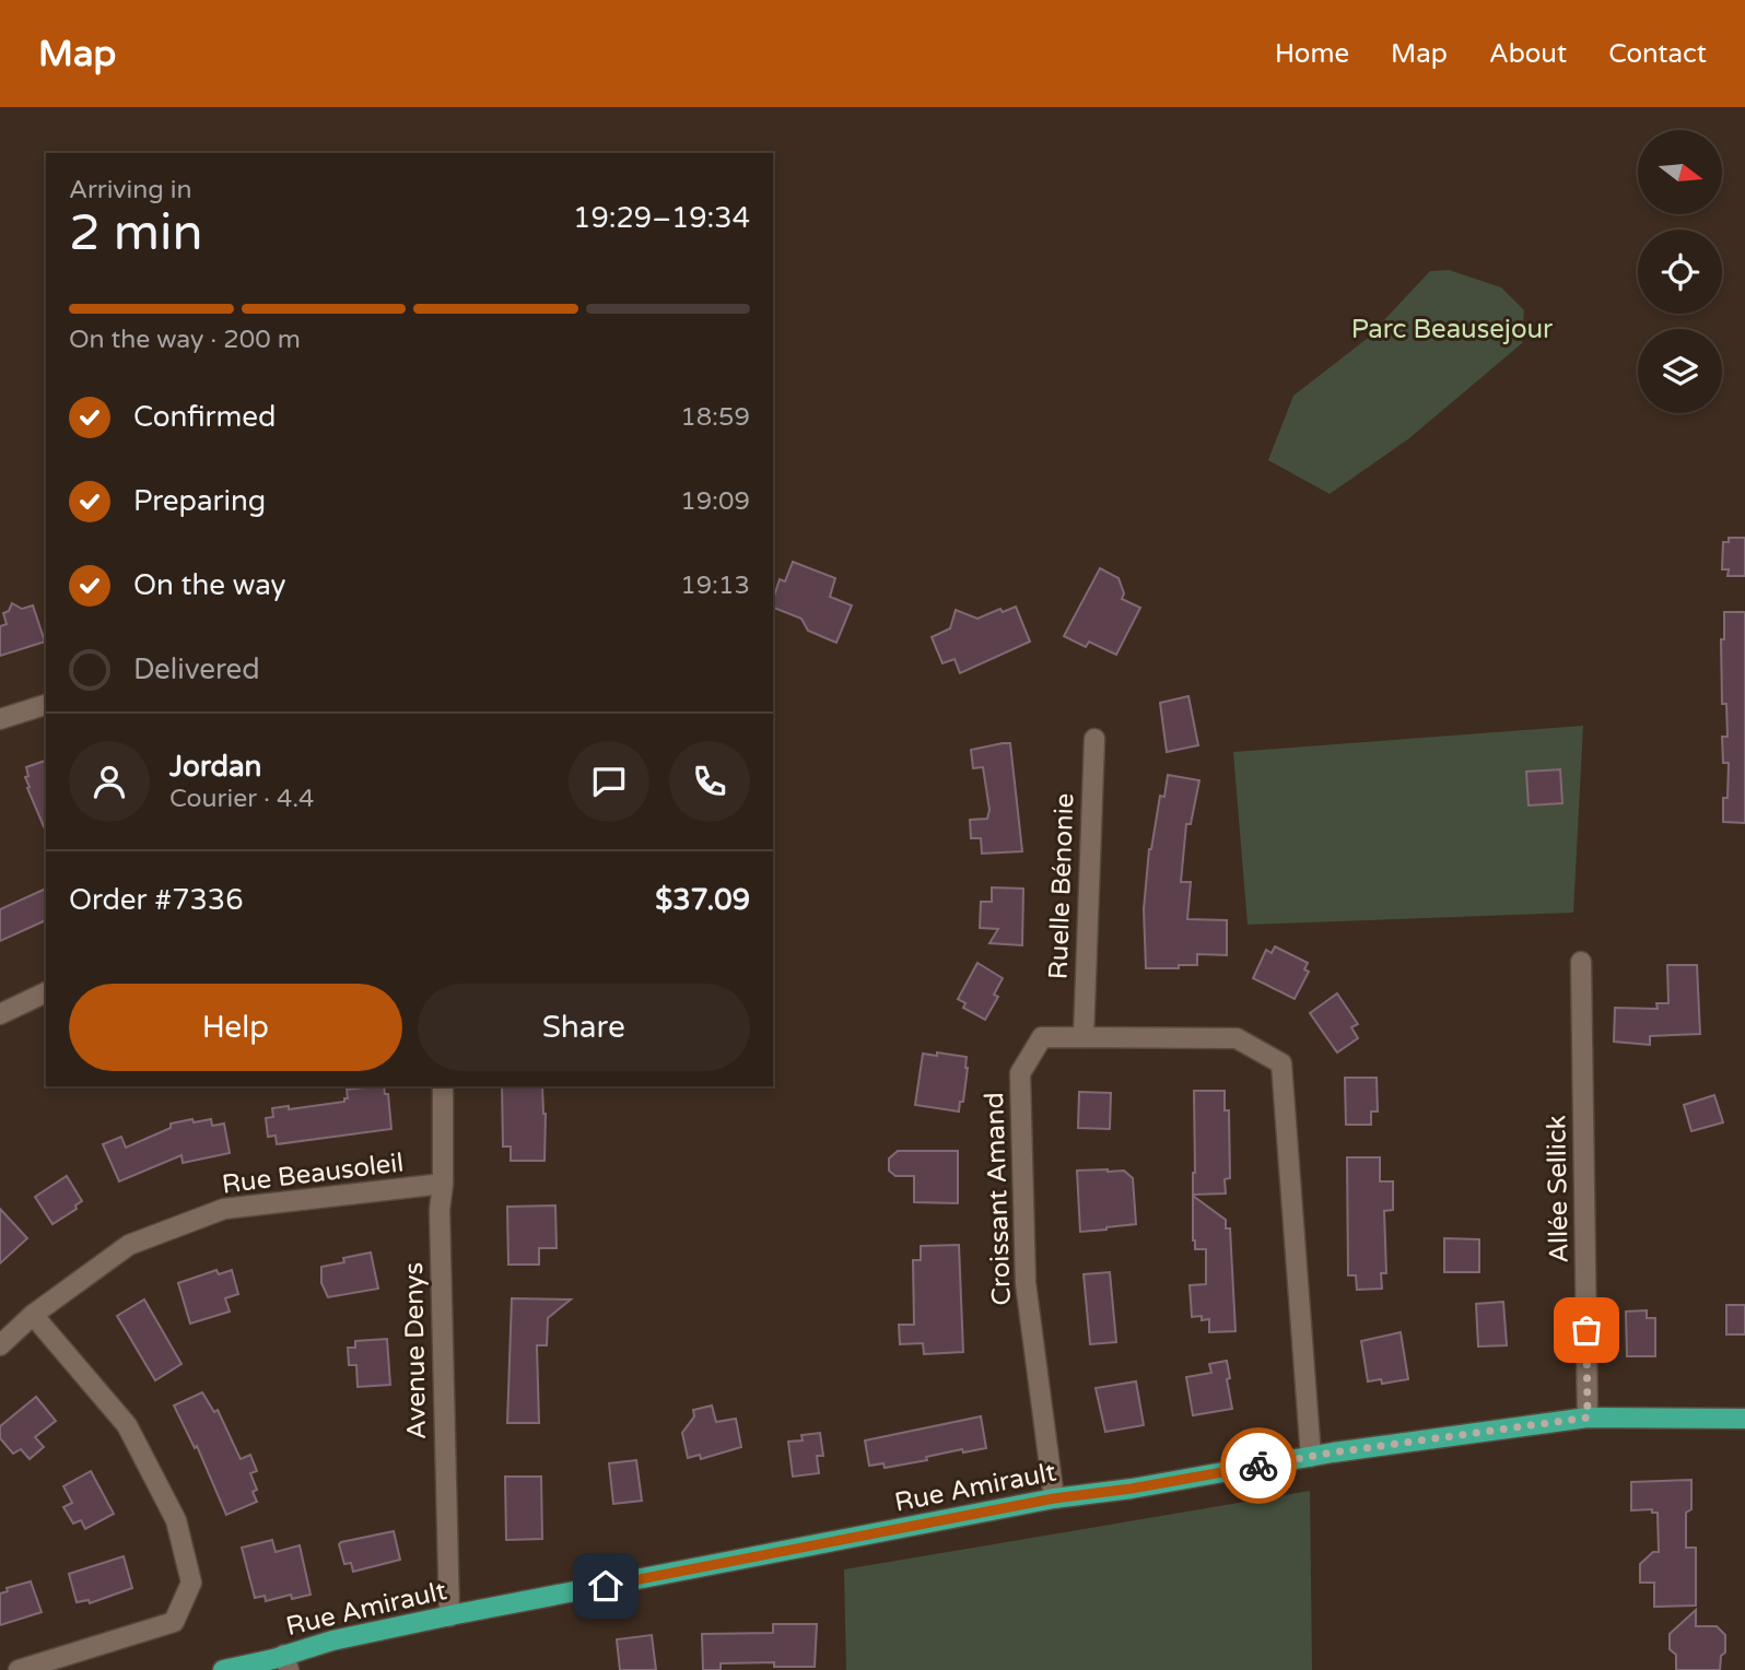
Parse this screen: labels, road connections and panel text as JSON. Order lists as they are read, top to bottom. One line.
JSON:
{"streets":{"main road":["Rue Amirault"],"street":["Ruelle Bénonie","Rue Beausoleil","Allée Sellick","Croissant Amand","Avenue Denys"]},"crossings":[["Ruelle Bénonie","Croissant Amand"],["Rue Beausoleil","Avenue Denys"],["Allée Sellick","Rue Amirault"],["Croissant Amand","Rue Amirault"],["Avenue Denys","Rue Amirault"]],"parks":["Parc Beausejour"],"north":"right","page":{"header":"Map","nav":["Home","Map","About","Contact"],"heading":["2 min","Arriving in","19:29–19:34"],"panel":["Jordan","Courier · 4.4","Order #7336","$37.09"],"bar":"On the way · 200 m","list":[["Confirmed","18:59"],["Preparing","19:09"],["On the way","19:13"],"Delivered"],"buttons":["Help","Share"]}}
